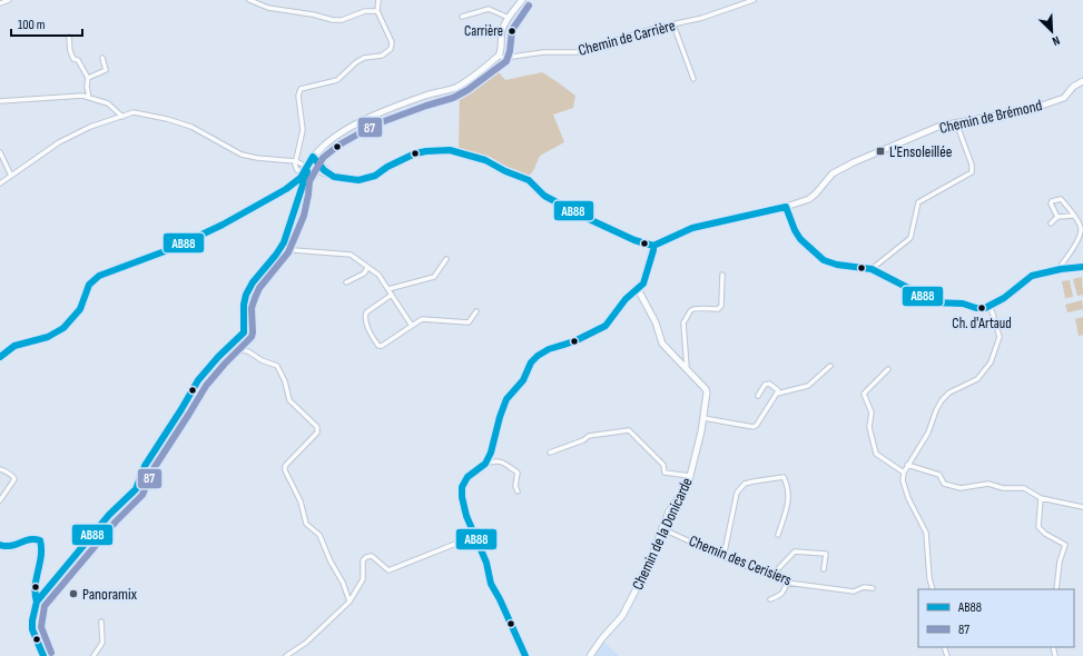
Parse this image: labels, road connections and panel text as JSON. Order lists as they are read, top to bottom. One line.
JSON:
{"streets":{"street":["Chemin de Carrière","Chemin de Brémond","Chemin de la Donicarde","Chemin des Cerisiers"]},"crossings":[["Chemin de la Donicarde","Chemin des Cerisiers"]],"places":{"other":["Carrière","Ch. d'Artaud","Panoramix"],"transit":["L'Ensoleillée"]},"lines":["transit line 87","transit line AB88"],"legend":["AB88","87"],"scale_bar":"100 m","north":"bottom right"}
